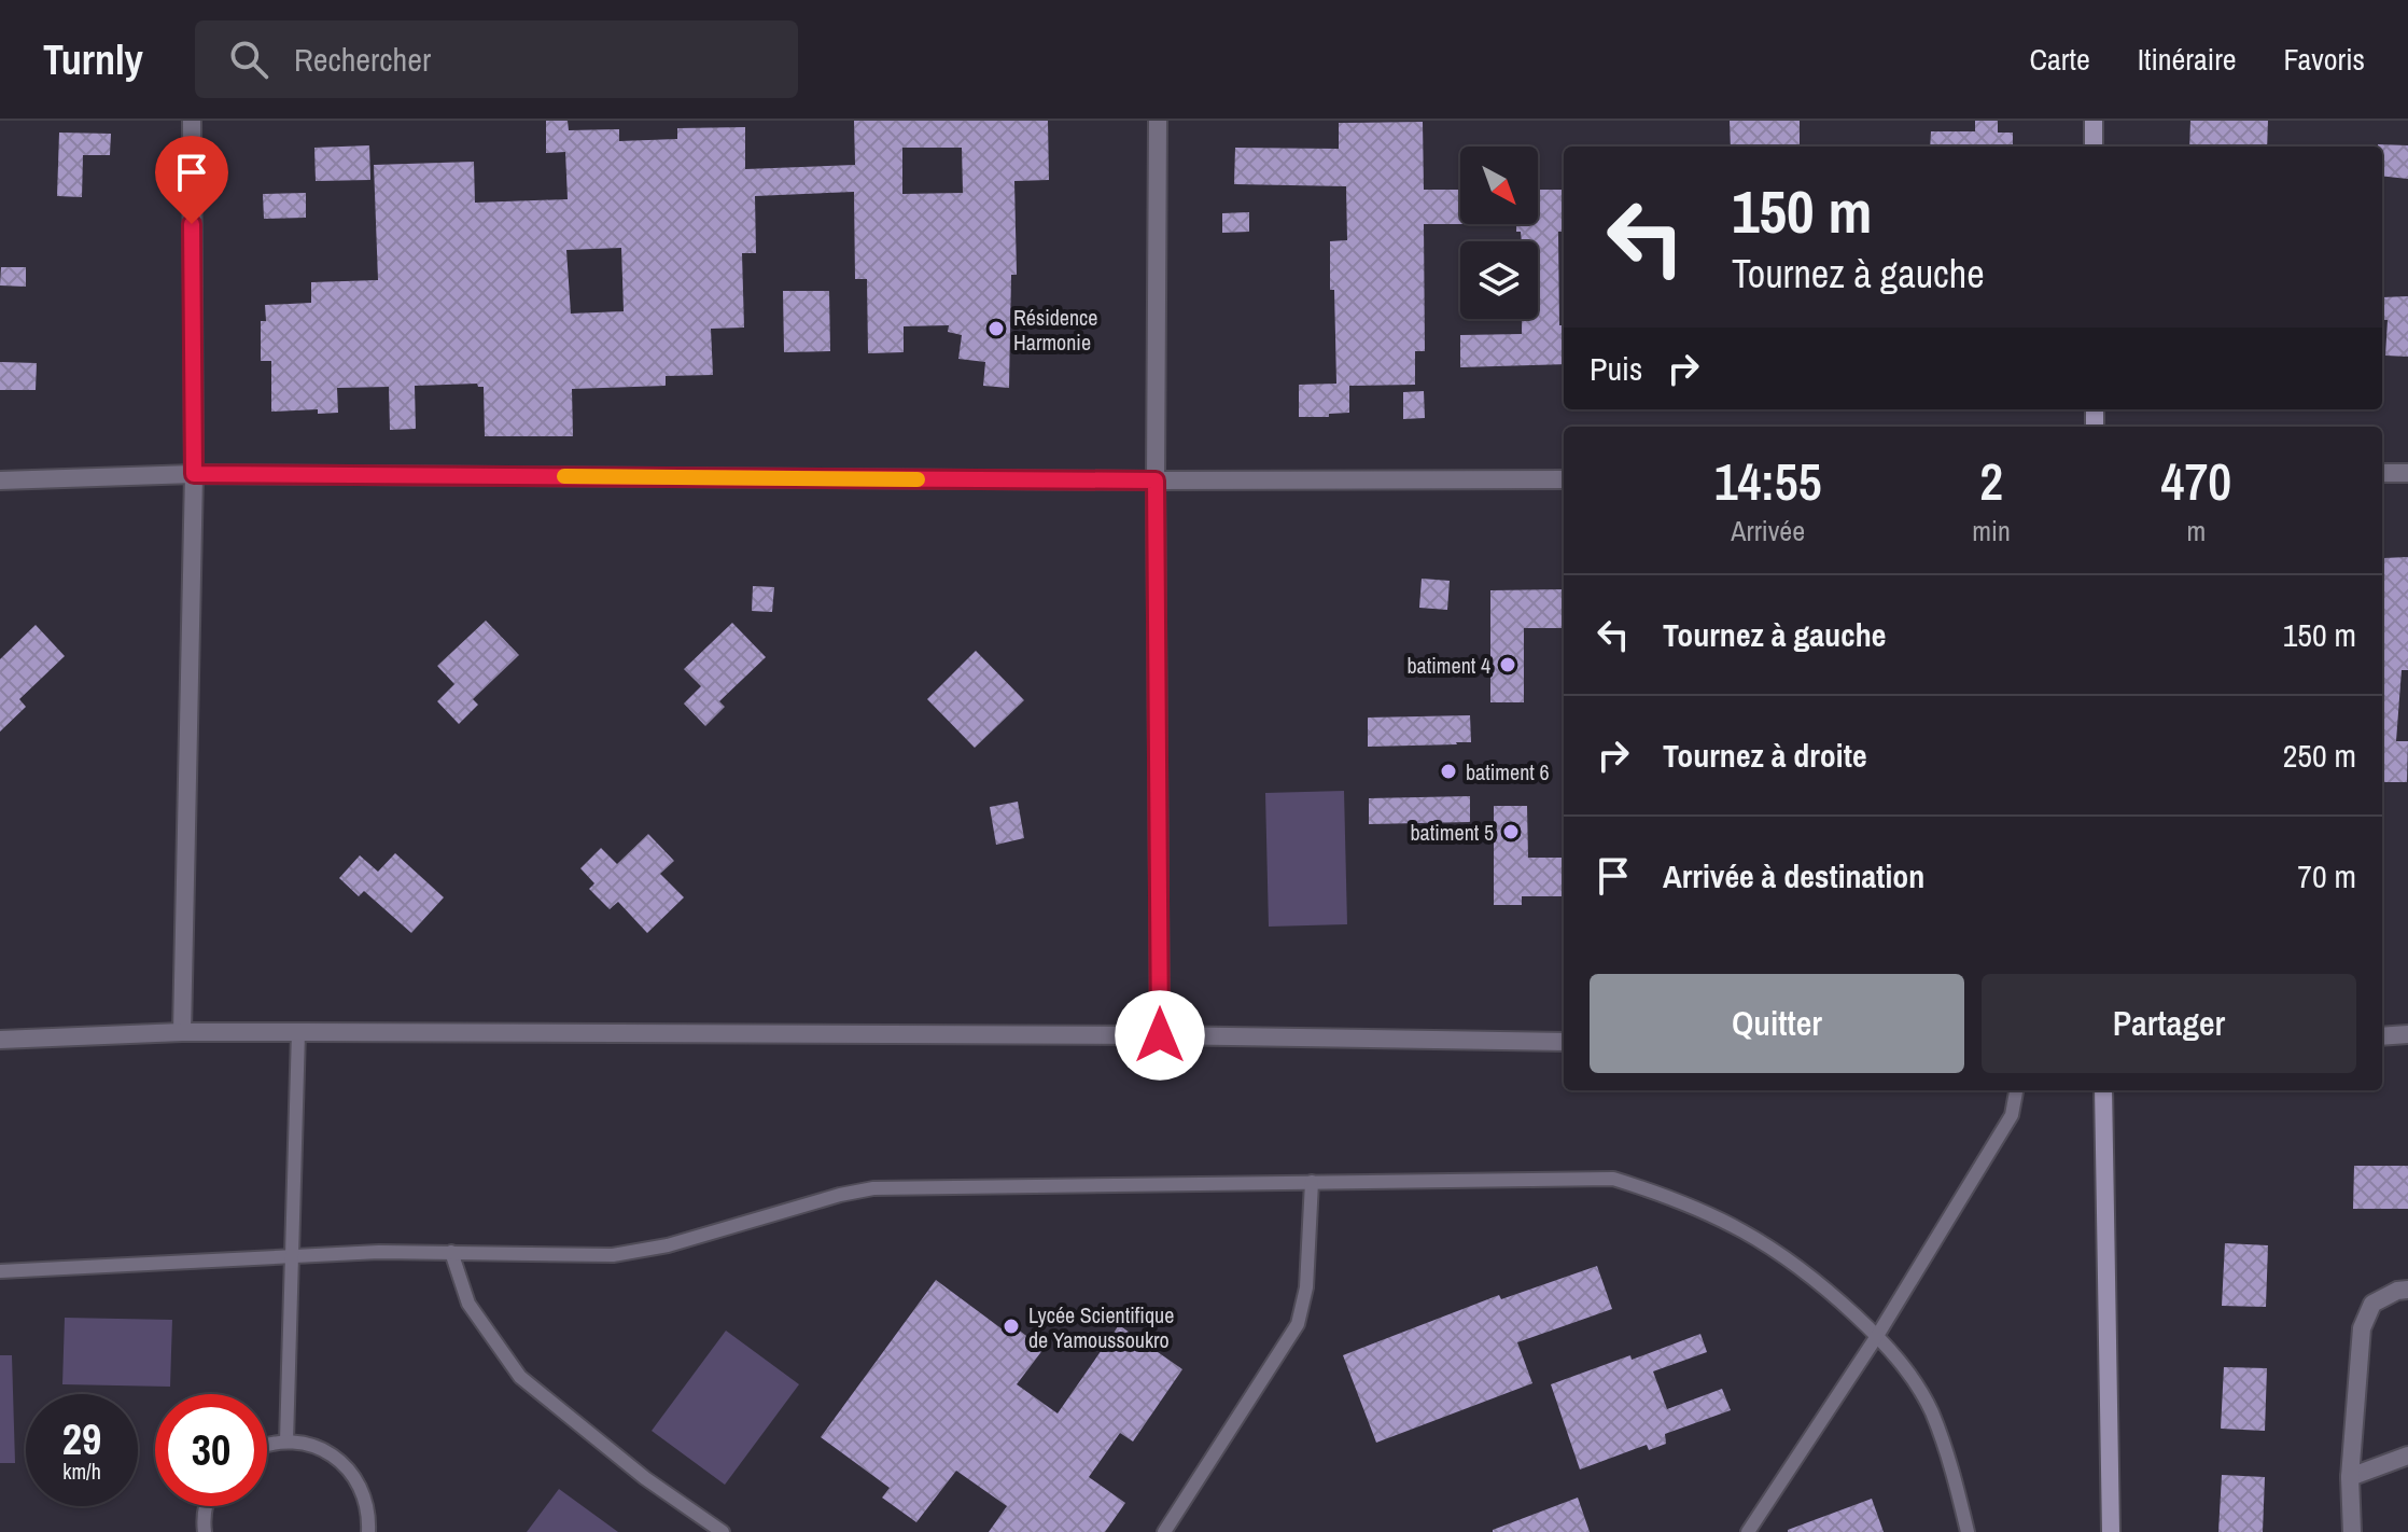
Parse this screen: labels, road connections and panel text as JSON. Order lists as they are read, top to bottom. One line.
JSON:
{"places":["Résidence Harmonie","batiment 4","batiment 6","batiment 5","Lycée Scientifique de Yamoussoukro"],"north":"bottom right","page":{"header":"Turnly","search":"Rechercher","nav":["Carte","Itinéraire","Favoris"],"turn":["150 m","Tournez à gauche"],"then":"Puis","eta":["14:55","Arrivée","2","min","470","m"],"list":[{"name":"Tournez à gauche","value":"150 m"},{"name":"Tournez à droite","value":"250 m"},{"name":"Arrivée à destination","value":"70 m"}],"buttons":["Quitter","Partager"],"speed":"29 km/h","limit":"30"}}
